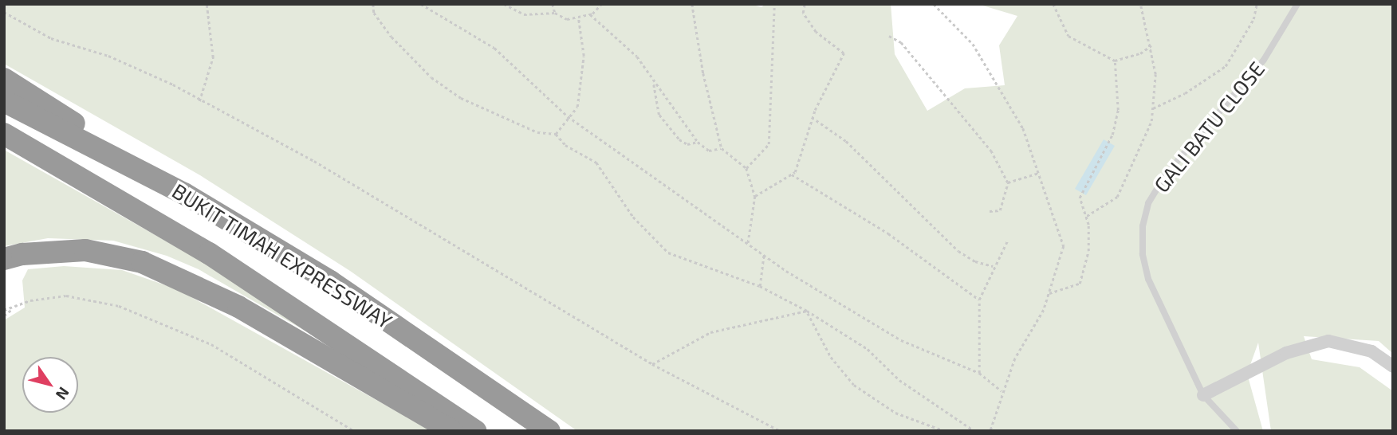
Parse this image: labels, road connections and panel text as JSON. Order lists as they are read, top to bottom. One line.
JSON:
{"streets":{"highway":["BUKIT TIMAH EXPRESSWAY"],"lane":["GALI BATU CLOSE"]},"north":"bottom right"}
